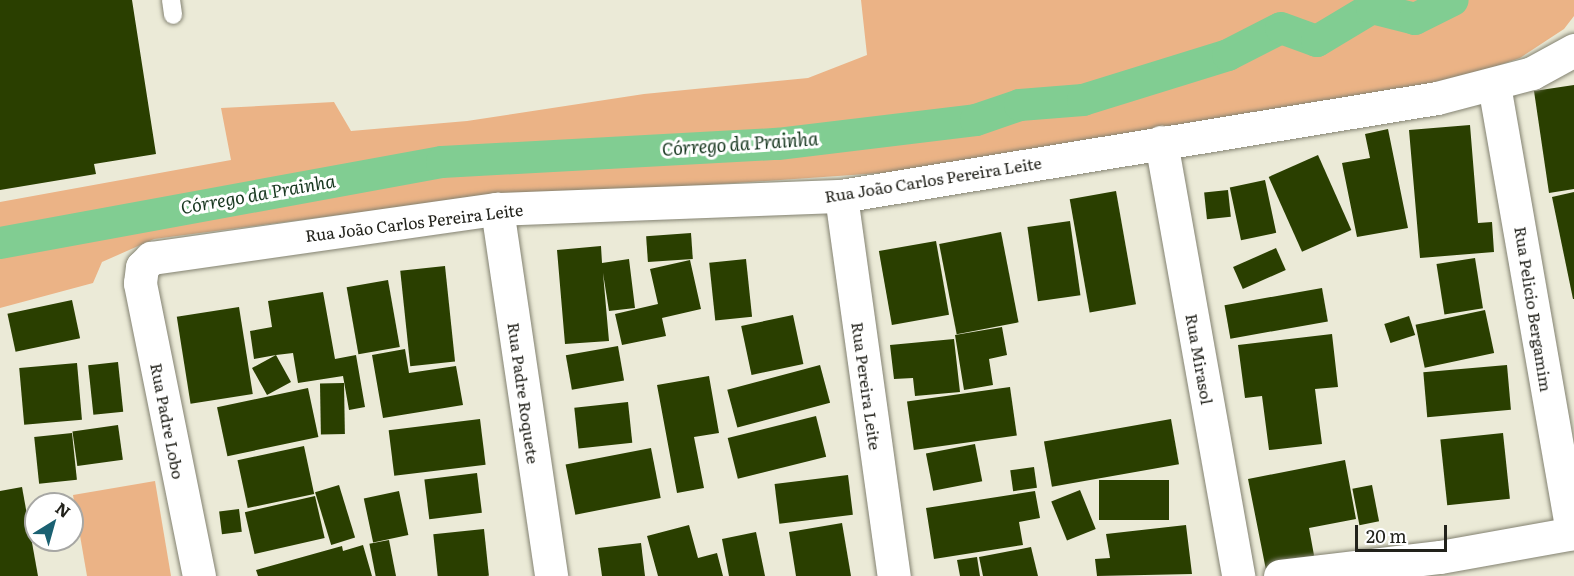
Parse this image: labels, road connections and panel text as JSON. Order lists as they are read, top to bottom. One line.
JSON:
{"streets":{"street":["Rua João Carlos Pereira Leite","Rua Pelicio Bergamim","Rua Mirasol","Rua Pereira Leite","Rua Padre Roquete","Rua Padre Lobo"]},"crossings":[["Rua João Carlos Pereira Leite","Rua Pelicio Bergamim"],["Rua João Carlos Pereira Leite","Rua Mirasol"],["Rua João Carlos Pereira Leite","Rua Pereira Leite"],["Rua João Carlos Pereira Leite","Rua Padre Roquete"],["Rua João Carlos Pereira Leite","Rua Padre Lobo"]],"water":["Córrego da Prainha"],"scale_bar":"20 m","north":"top right"}
